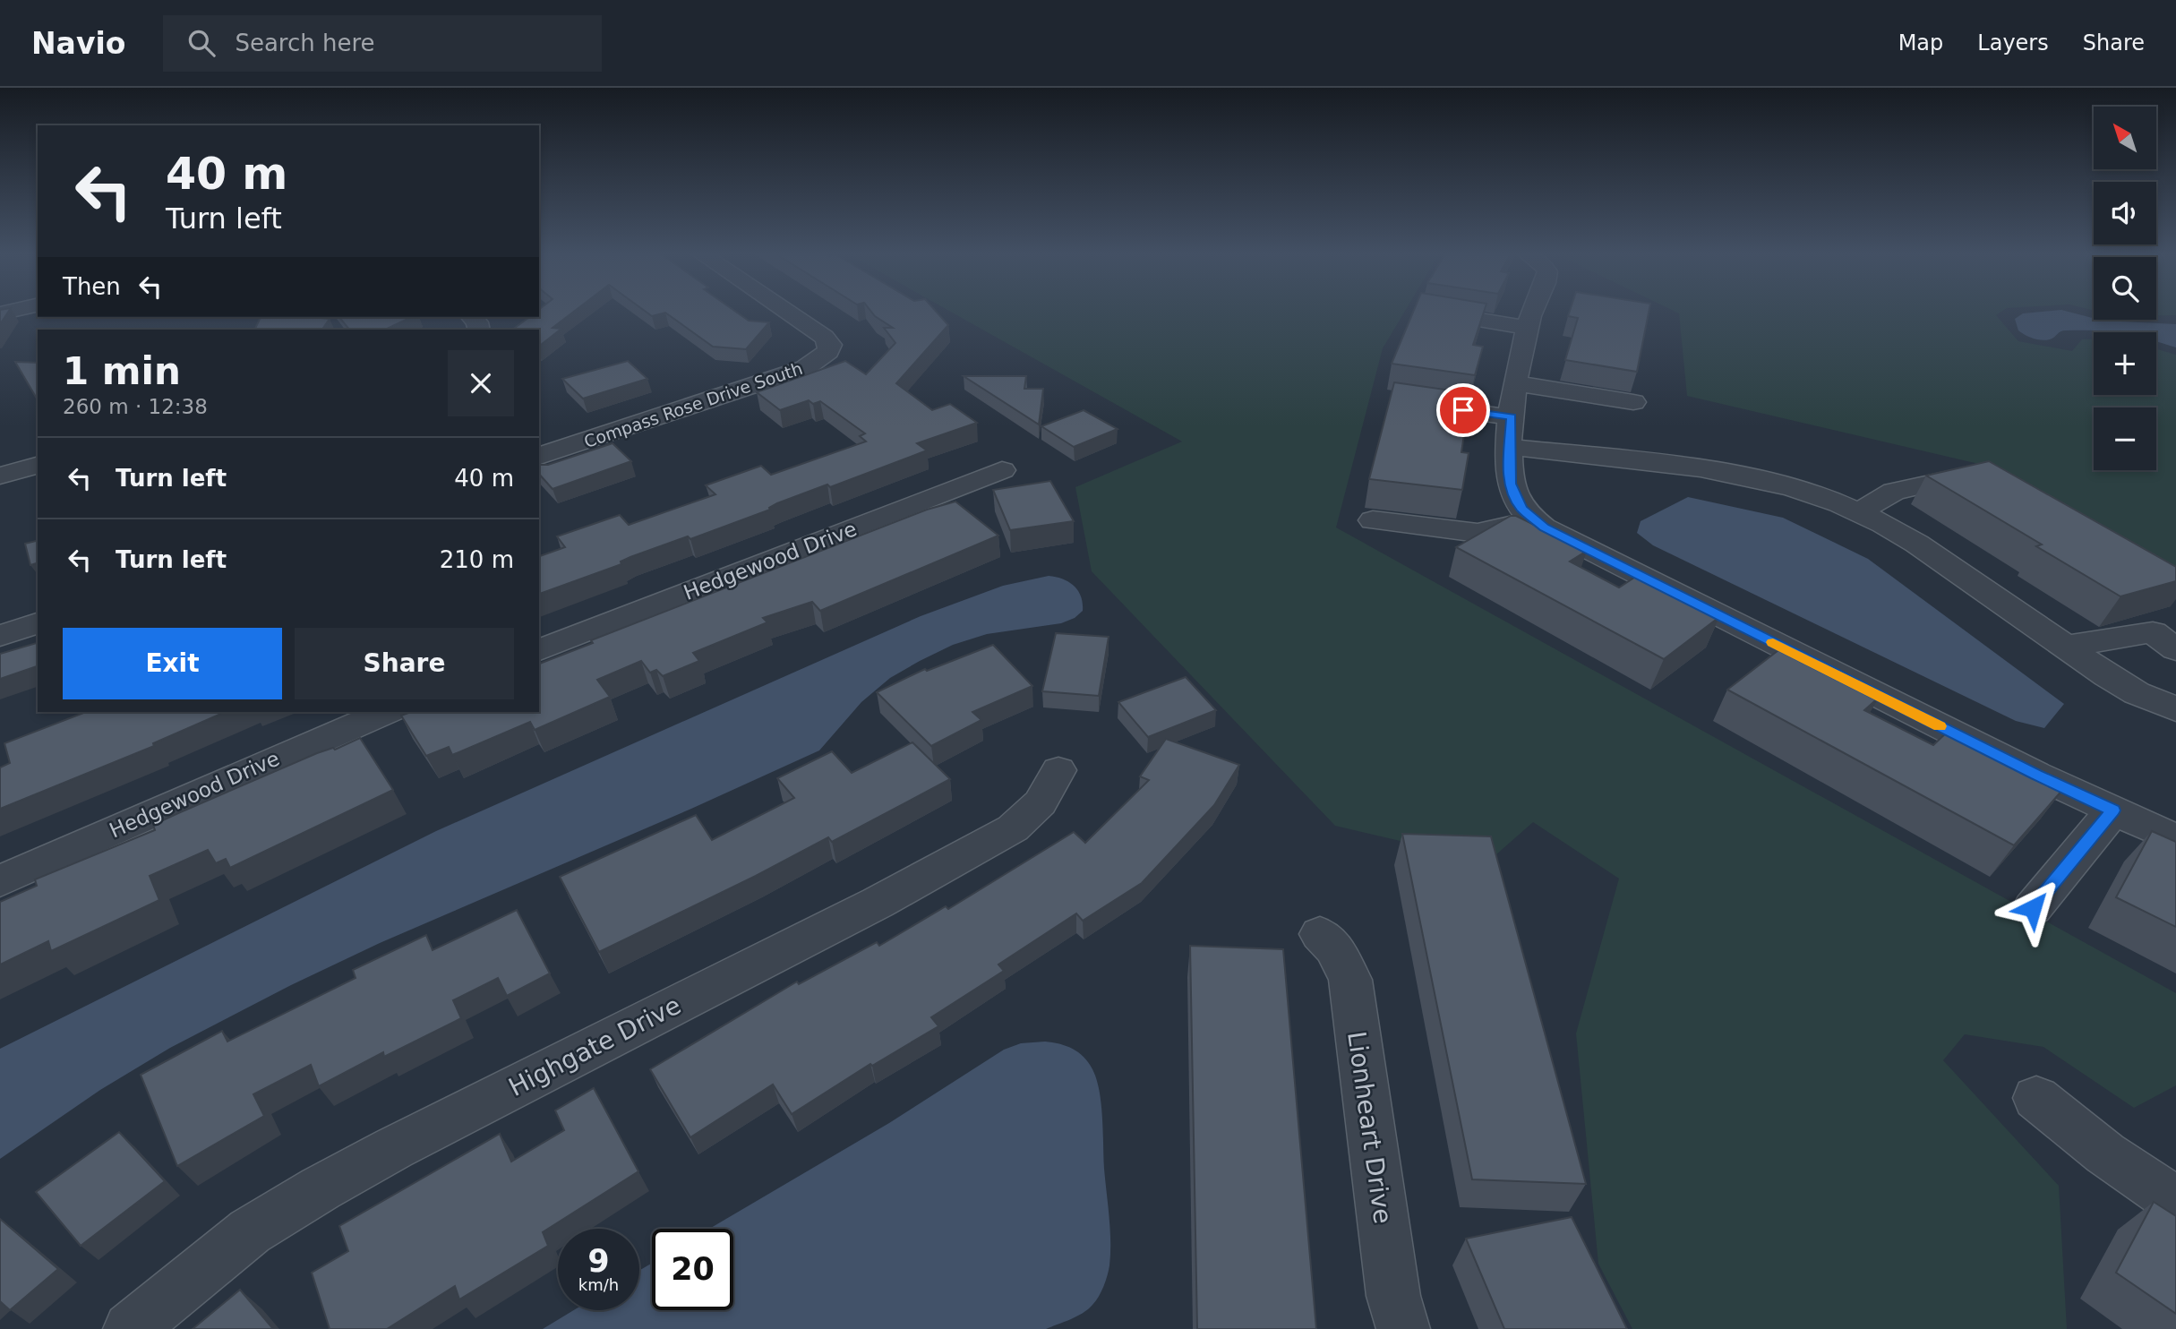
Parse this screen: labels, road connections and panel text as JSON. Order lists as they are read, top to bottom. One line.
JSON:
{"streets":{"street":["Compass Rose Drive South","Hedgewood Drive","Highgate Drive","Lionheart Drive"]},"north":"top left","page":{"header":"Navio","search":"Search here","nav":["Map","Layers","Share"],"map_buttons":["+","−"],"turn":["40 m","Turn left"],"then":"Then","heading":["1 min","260 m · 12:38"],"list":[{"name":"Turn left","value":"40 m"},{"name":"Turn left","value":"210 m"}],"buttons":["Exit","Share"],"speed":"9 km/h","limit":"20"}}
